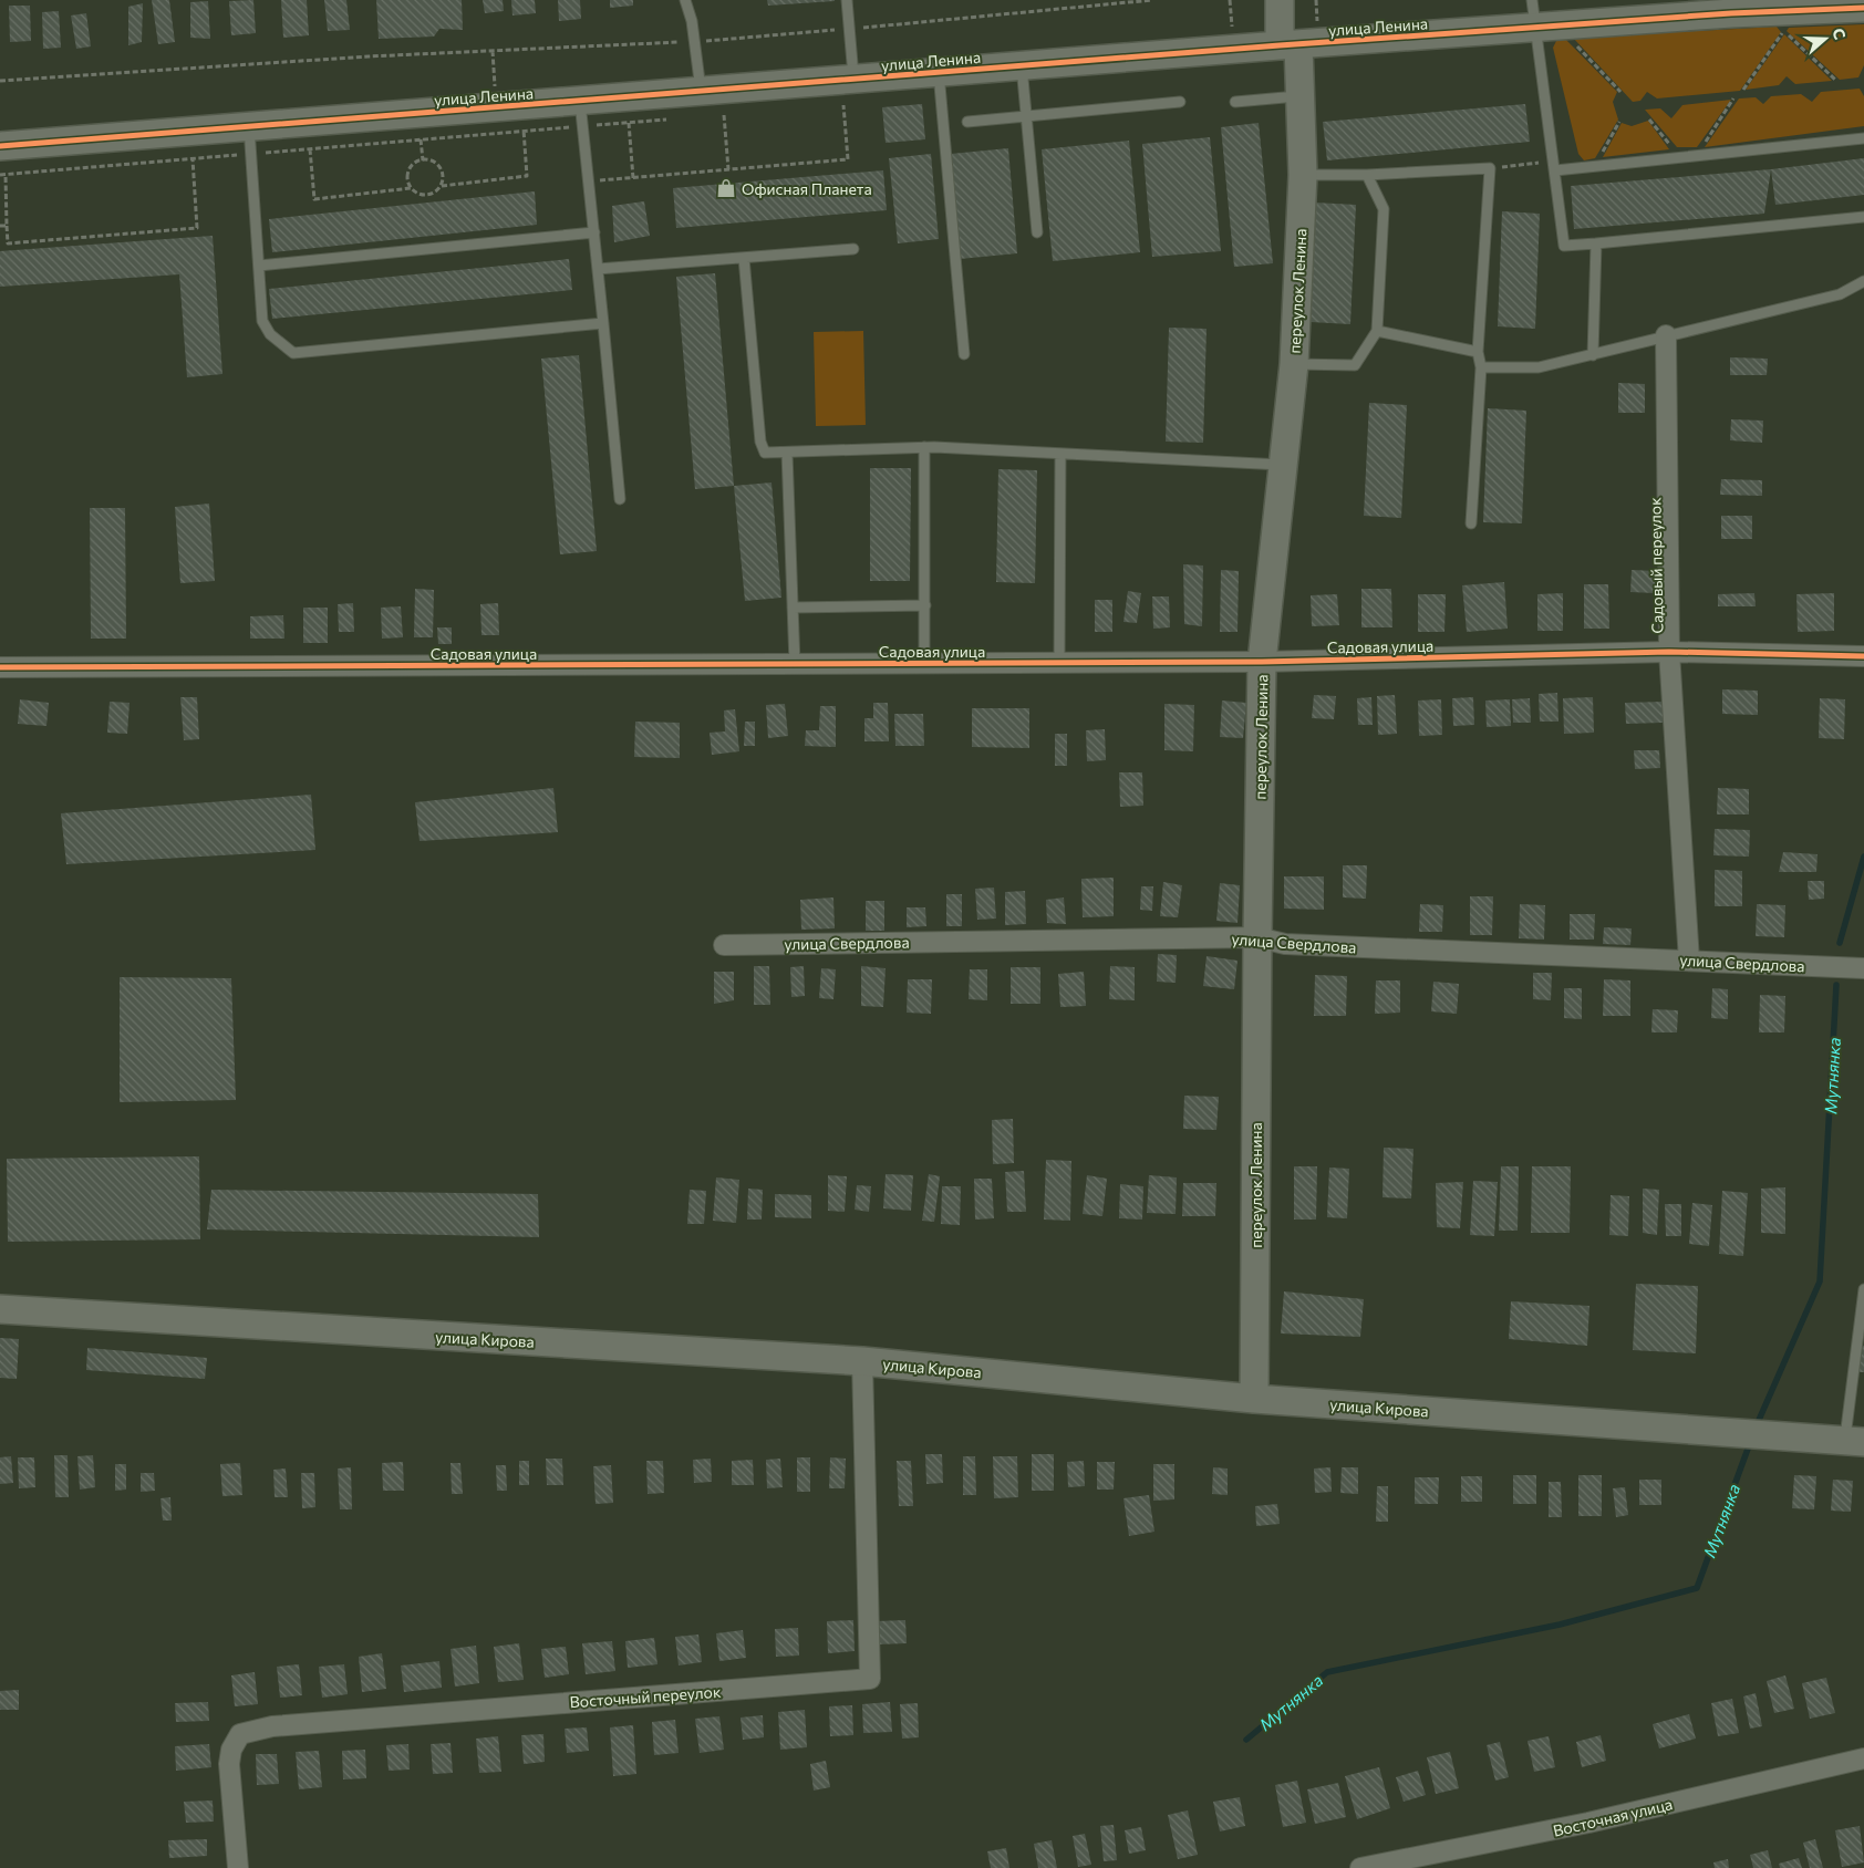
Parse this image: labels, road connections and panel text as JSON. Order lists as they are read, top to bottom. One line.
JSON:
{"streets":{"street":["улица Ленина","переулок Ленина","Садовый переулок","Садовая улица","улица Свердлова","улица Кирова","Восточный переулок","Восточная улица"]},"crossings":[["улица Ленина","переулок Ленина"],["переулок Ленина","Садовая улица"],["переулок Ленина","улица Свердлова"],["переулок Ленина","улица Кирова"],["Садовый переулок","Садовая улица"],["Садовый переулок","улица Свердлова"],["улица Кирова","Восточный переулок"]],"water":["Мутнянка"],"places":{"shop":["Офисная Планета"]},"north":"right"}
